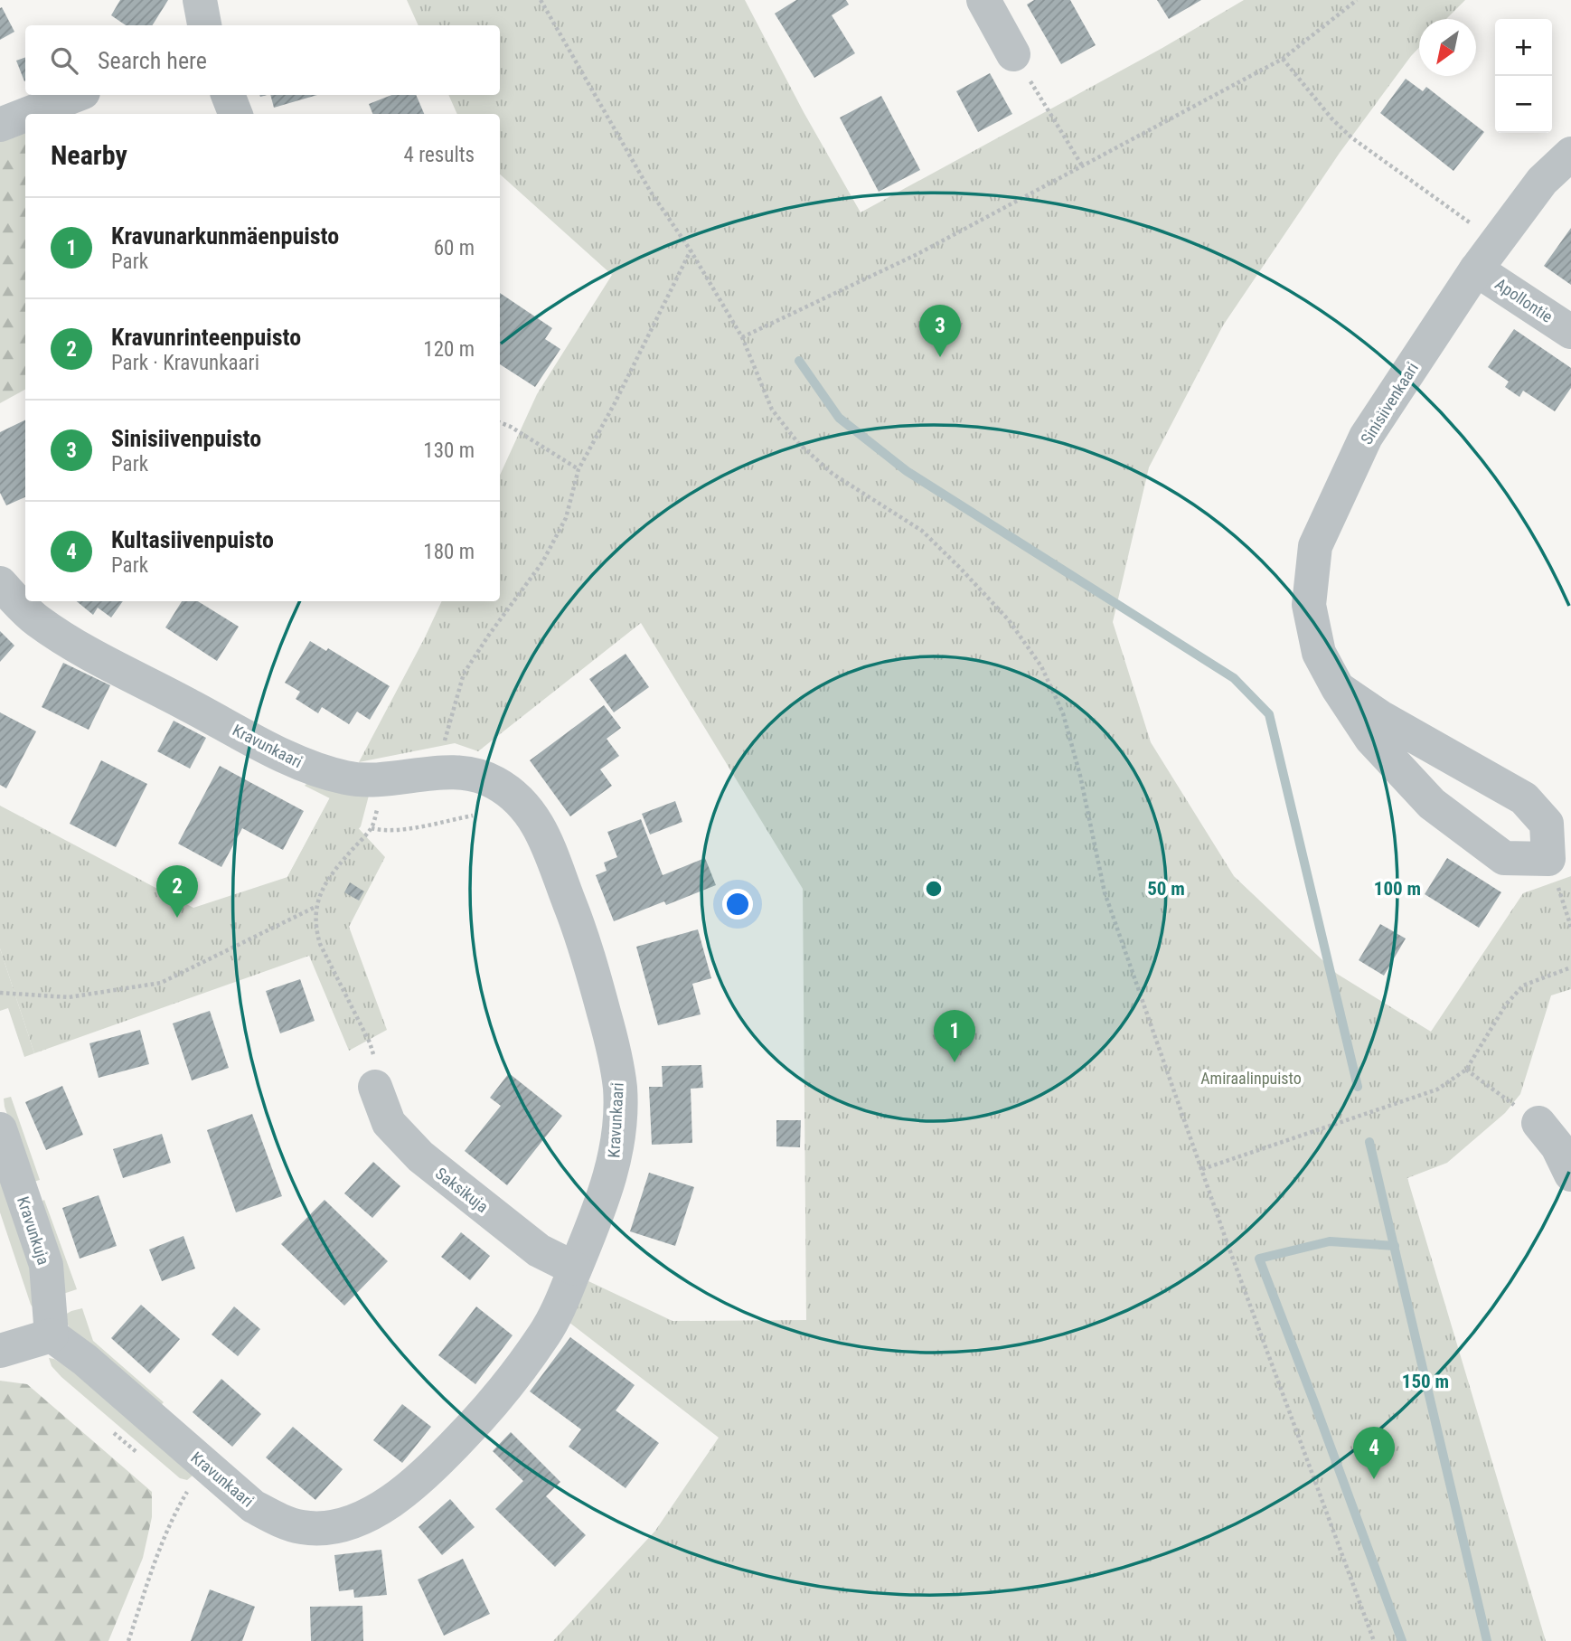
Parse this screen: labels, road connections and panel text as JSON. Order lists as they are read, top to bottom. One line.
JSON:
{"streets":{"street":["Apollontie","Sinisiivenkaari","Kravunkaari","Saksikuja","Kravunkuja"]},"crossings":[["Apollontie","Sinisiivenkaari"],["Kravunkaari","Saksikuja"],["Kravunkaari","Kravunkuja"]],"parks":["Amiraalinpuisto"],"north":"bottom left","page":{"map_buttons":["+","−"],"search":"Search here","heading":["Nearby","4 results"],"list":[{"mark":"1","name":"Kravunarkunmäenpuisto","note":"Park","value":"60 m"},{"mark":"2","name":"Kravunrinteenpuisto","note":"Park · Kravunkaari","value":"120 m"},{"mark":"3","name":"Sinisiivenpuisto","note":"Park","value":"130 m"},{"mark":"4","name":"Kultasiivenpuisto","note":"Park","value":"180 m"}],"pins":["3","2","1","4"]},"rings":["50 m","100 m","150 m"]}
